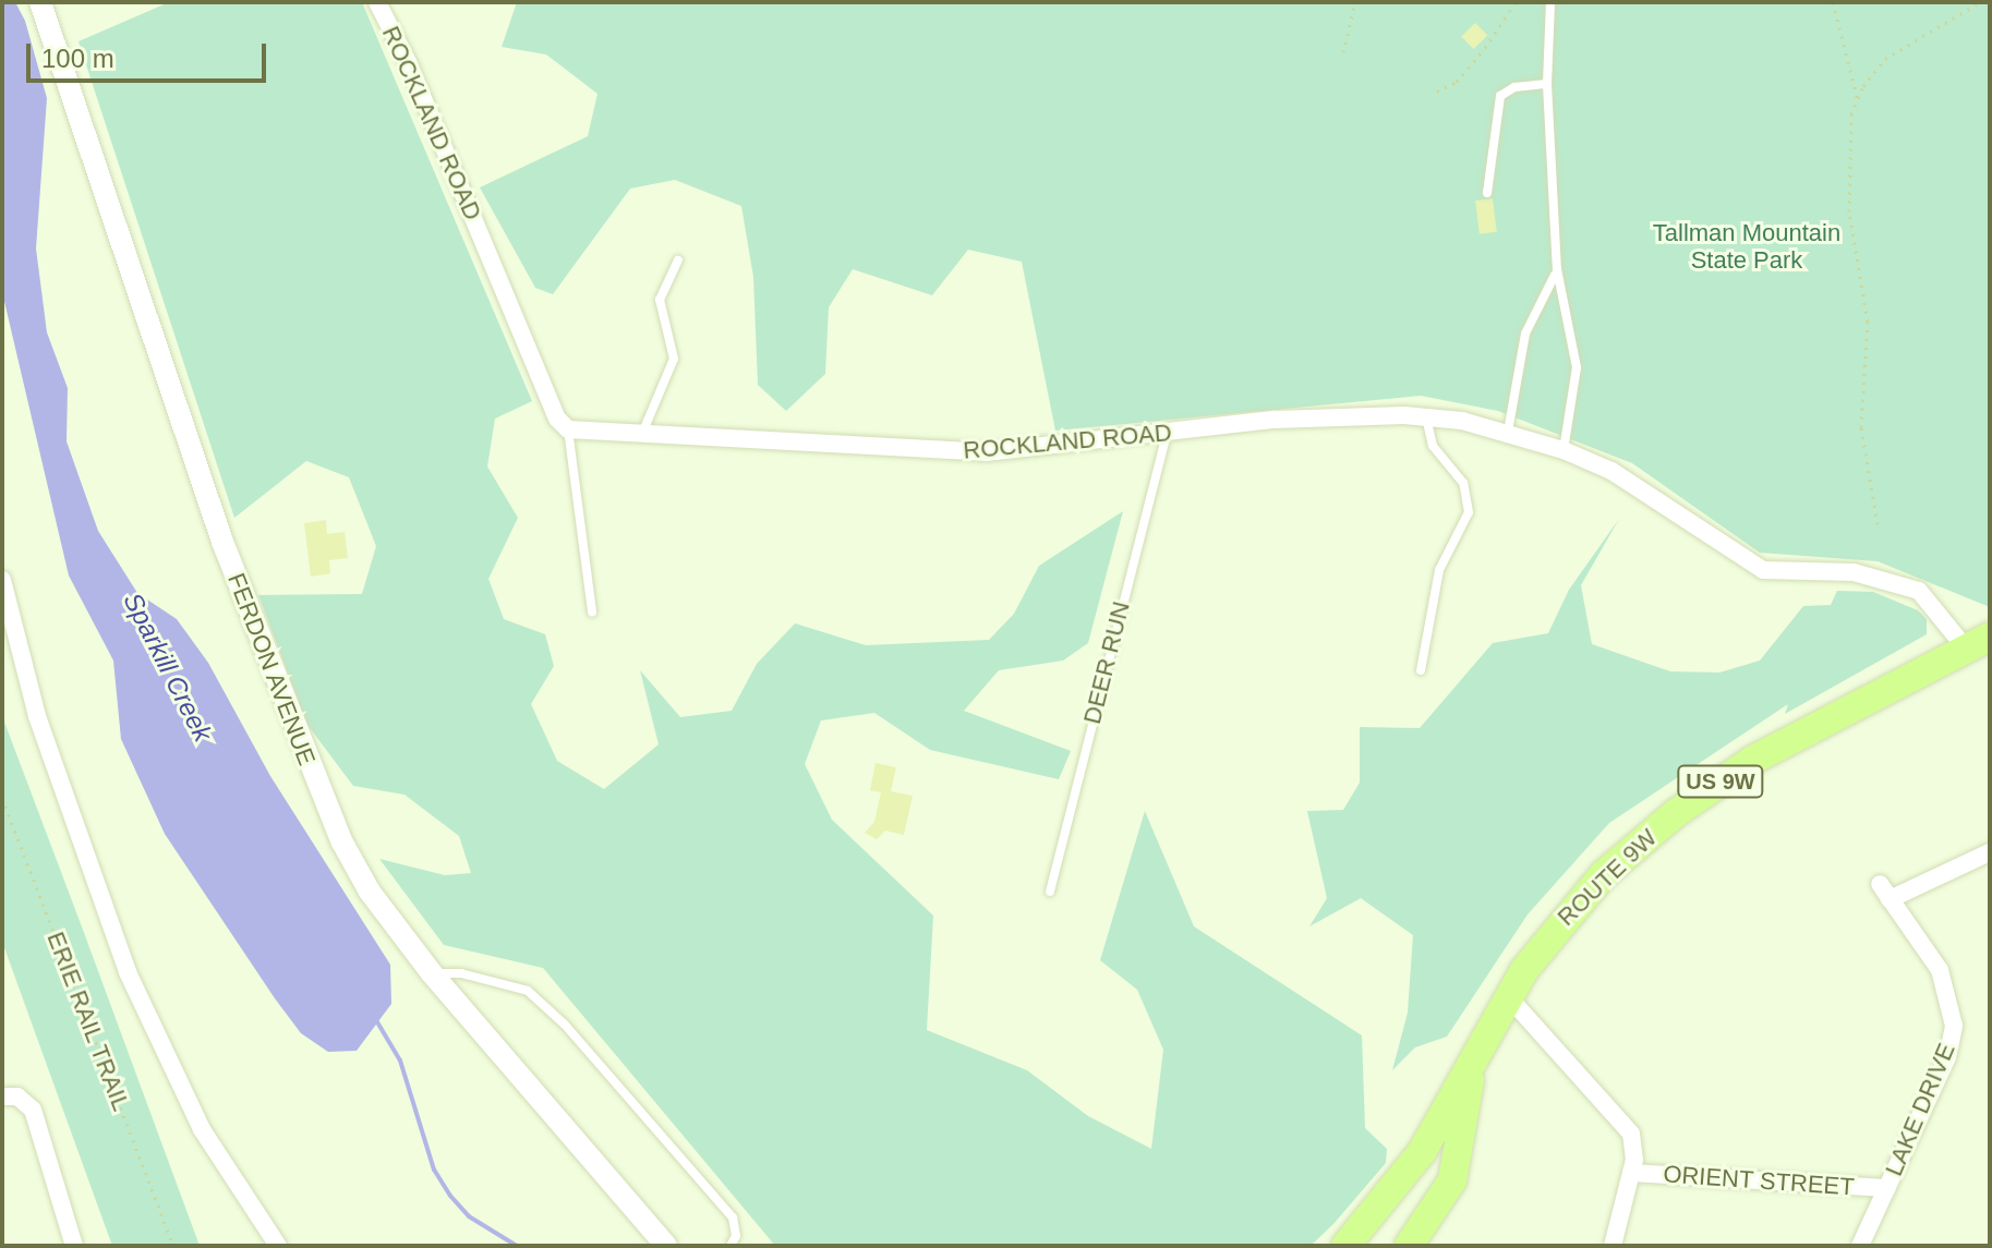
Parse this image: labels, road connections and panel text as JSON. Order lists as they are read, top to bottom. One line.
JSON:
{"streets":{"main road":["US 9W","ROUTE 9W"],"street":["ROCKLAND ROAD","FERDON AVENUE","LAKE DRIVE","ORIENT STREET"],"lane":["DEER RUN"],"path":["ERIE RAIL TRAIL"]},"crossings":[["ROCKLAND ROAD","DEER RUN"],["ROCKLAND ROAD","ROUTE 9W"],["LAKE DRIVE","ORIENT STREET"]],"water":["Sparkill Creek"],"parks":["Tallman Mountain State Park"],"scale_bar":"100 m"}
